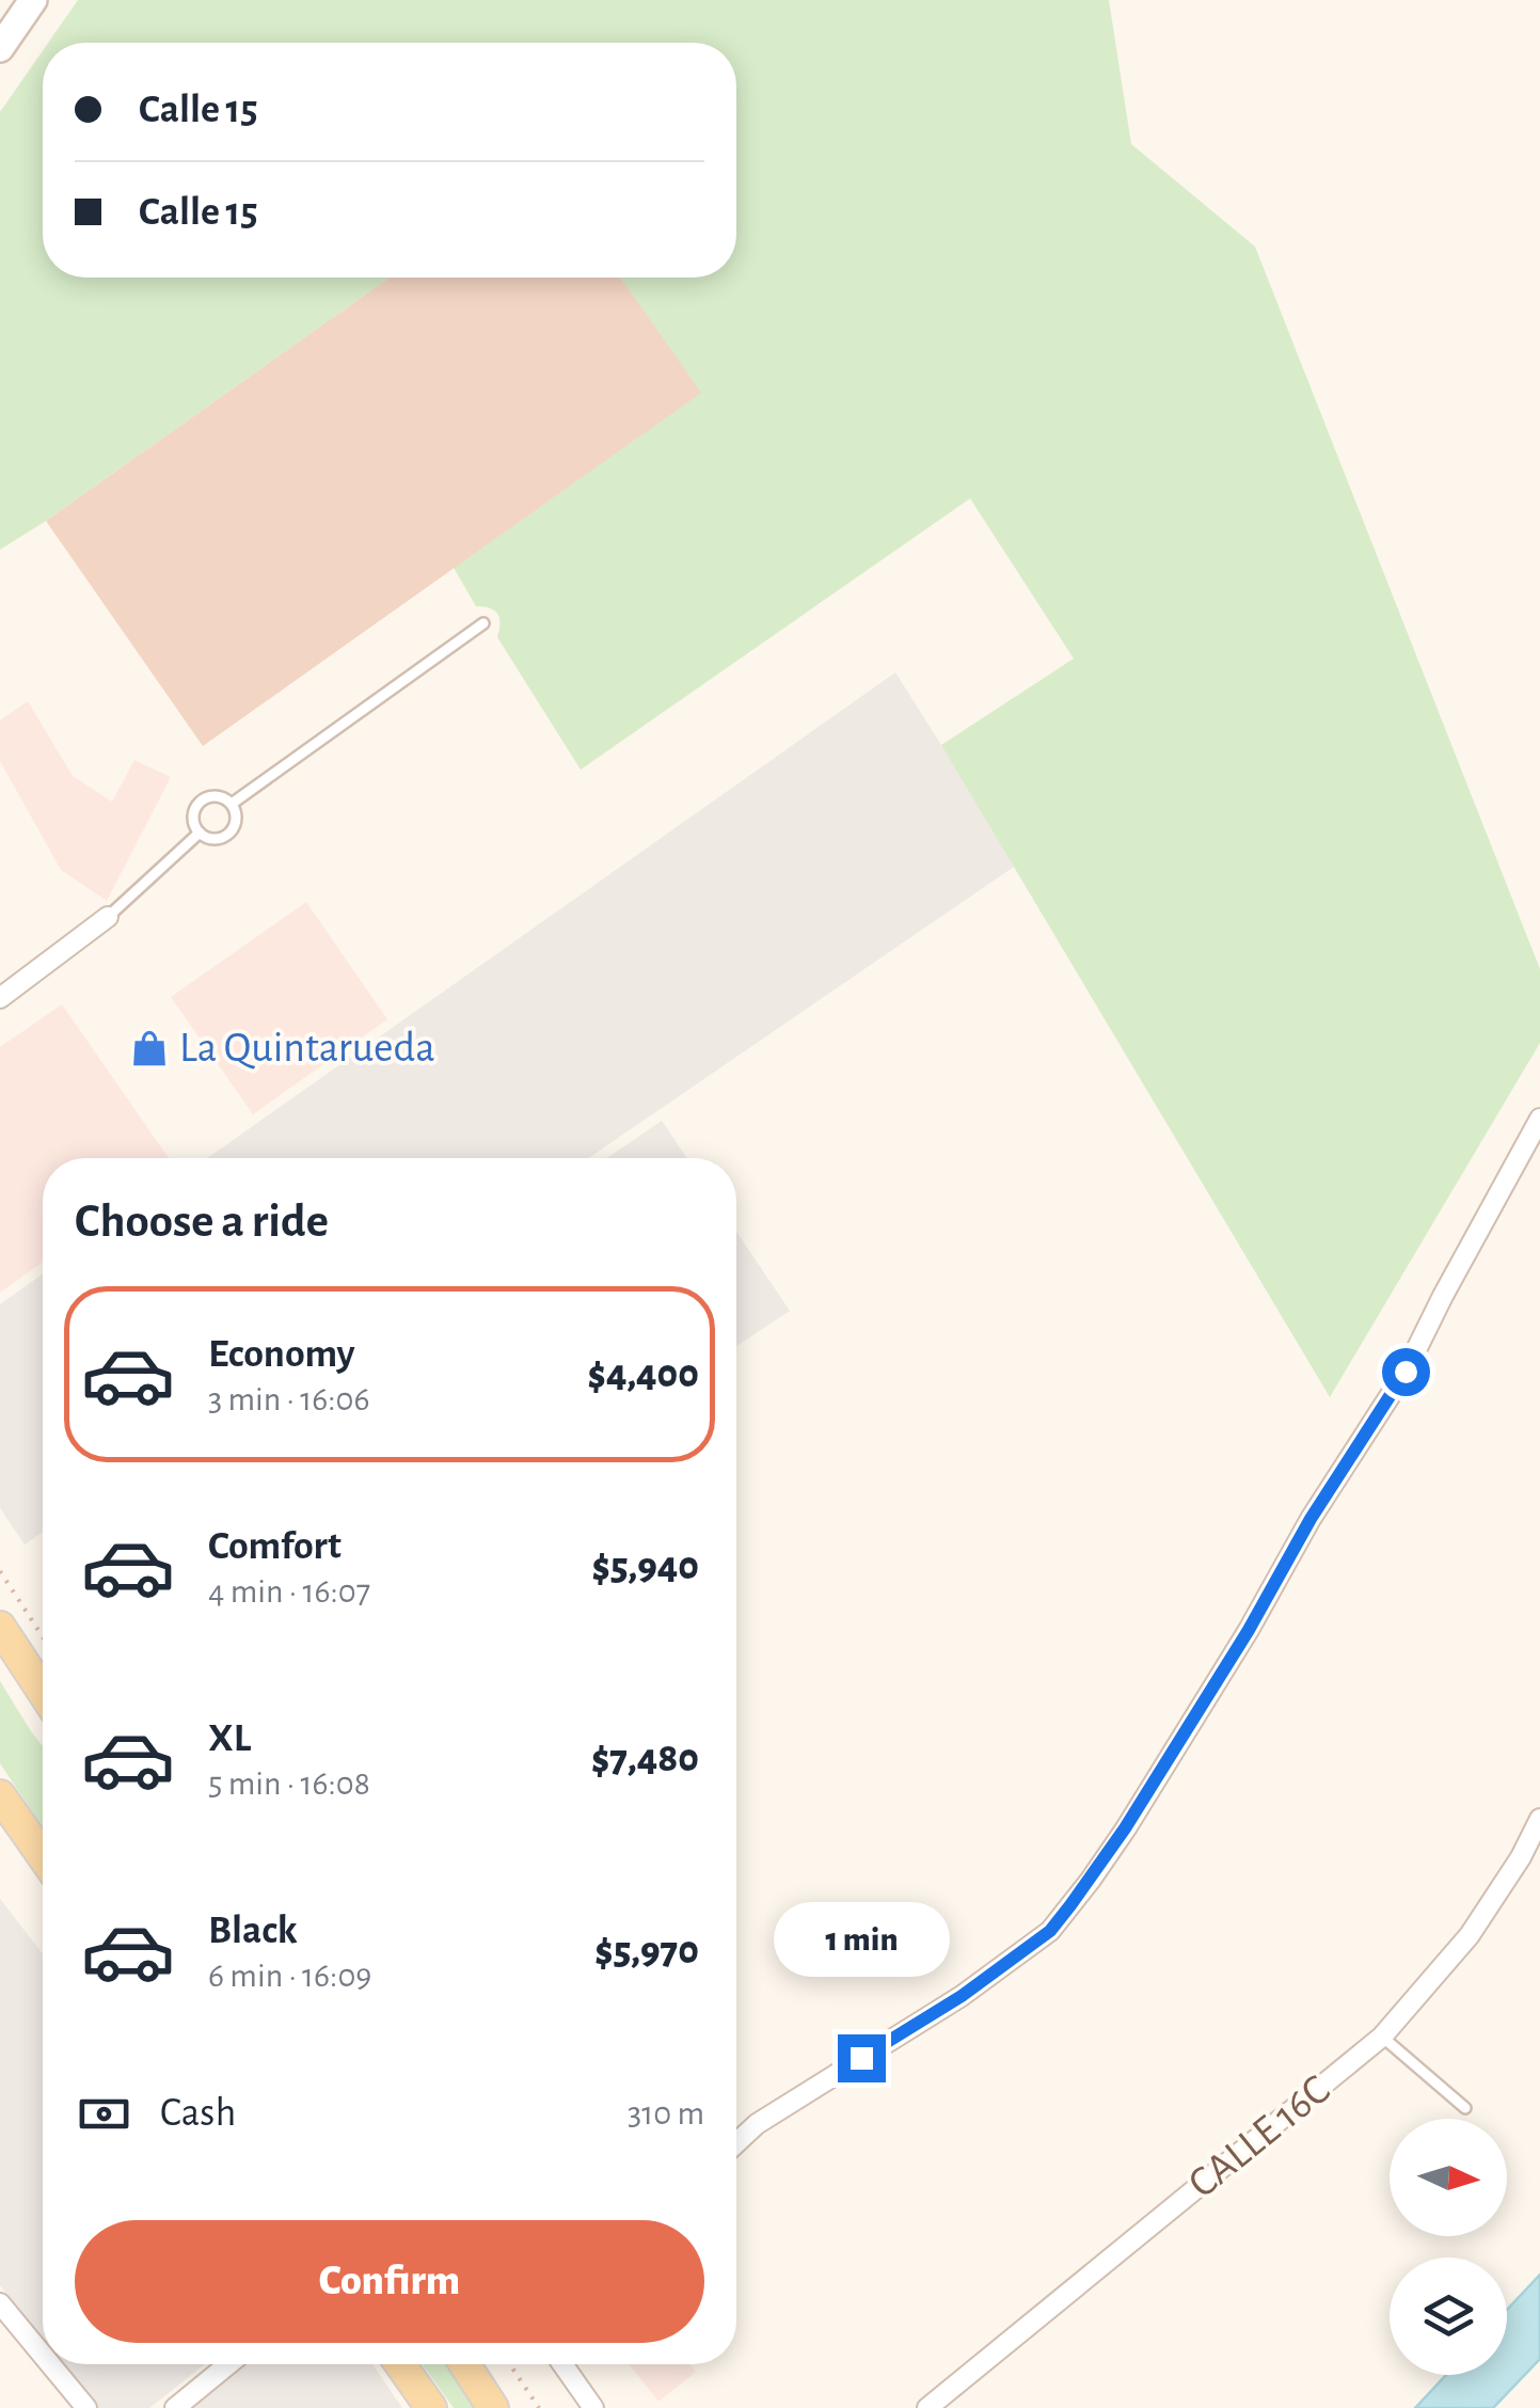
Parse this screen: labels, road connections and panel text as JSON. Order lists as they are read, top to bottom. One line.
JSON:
{"streets":{"street":["CALLE 16C"]},"places":{"shop":["La Quintarueda"]},"north":"right","page":{"banner":["Calle 15","Calle 15"],"heading":"Choose a ride","list":[{"name":"Economy","note":"3 min · 16:06","value":"$4,400"},{"name":"Comfort","note":"4 min · 16:07","value":"$5,940"},{"name":"XL","note":"5 min · 16:08","value":"$7,480"},{"name":"Black","note":"6 min · 16:09","value":"$5,970"}],"bubble":"1 min","pay":["Cash","310 m"],"buttons":"Confirm"}}
